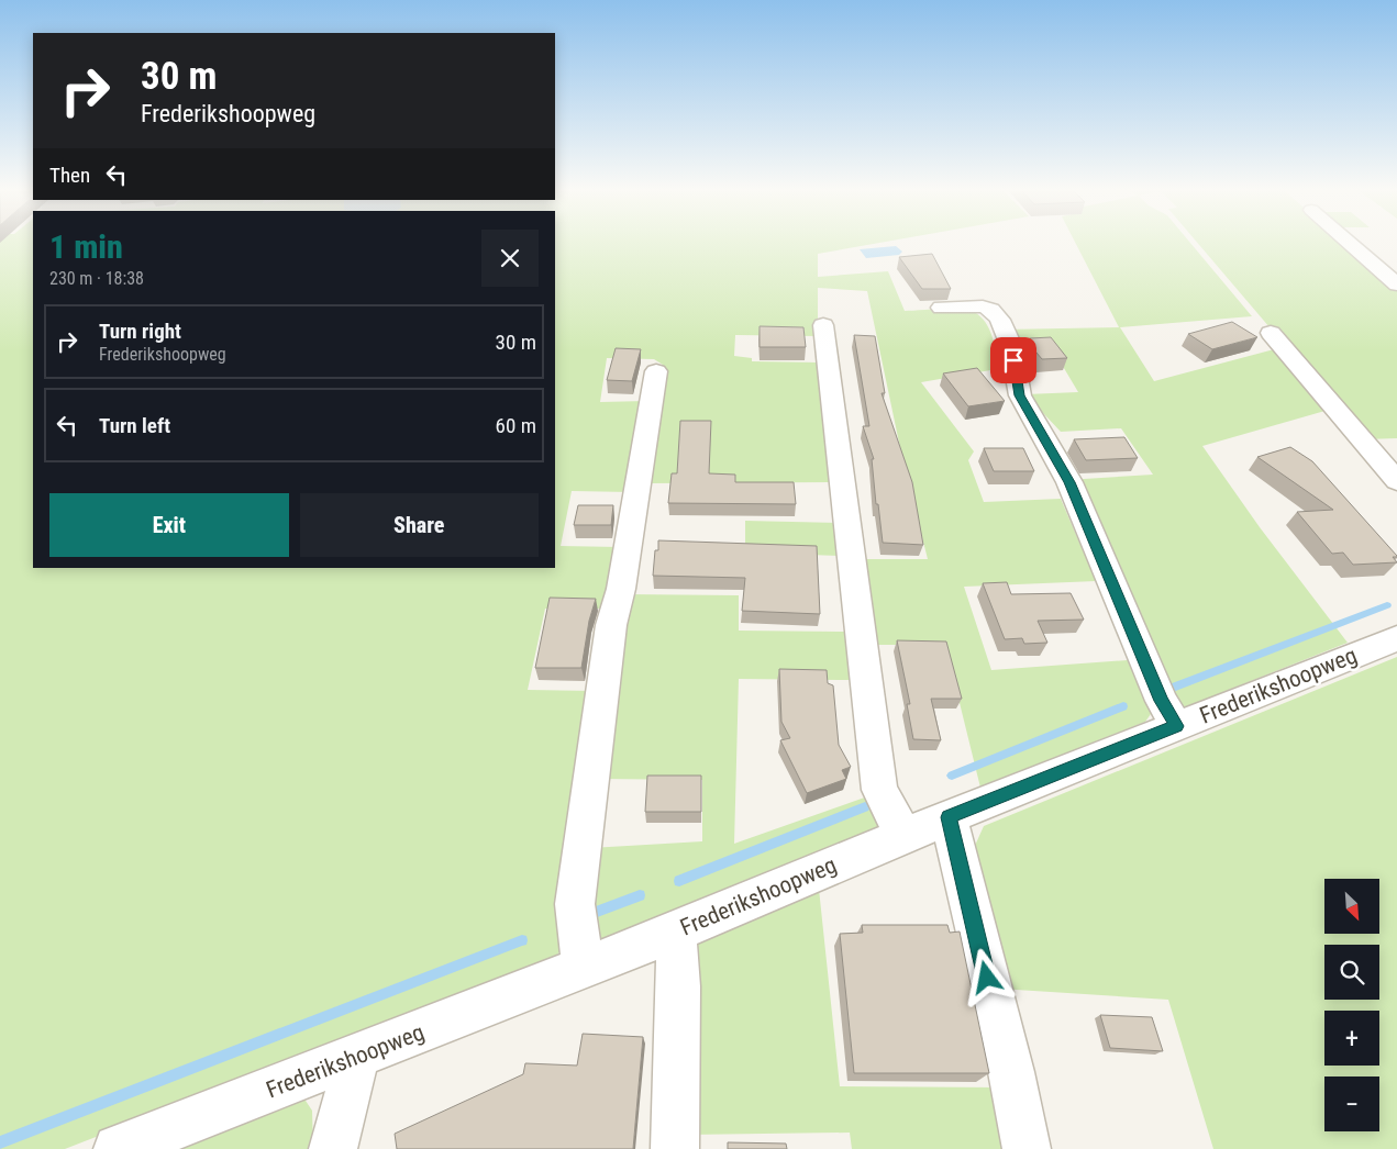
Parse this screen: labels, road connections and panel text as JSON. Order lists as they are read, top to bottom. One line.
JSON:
{"streets":{"street":["Frederikshoopweg"]},"north":"bottom right","page":{"turn":["30 m","Frederikshoopweg"],"then":"Then","heading":["1 min","230 m · 18:38"],"list":[{"name":"Turn right","note":"Frederikshoopweg","value":"30 m"},{"name":"Turn left","value":"60 m"}],"buttons":["Exit","Share"],"map_buttons":["+","−"]}}
